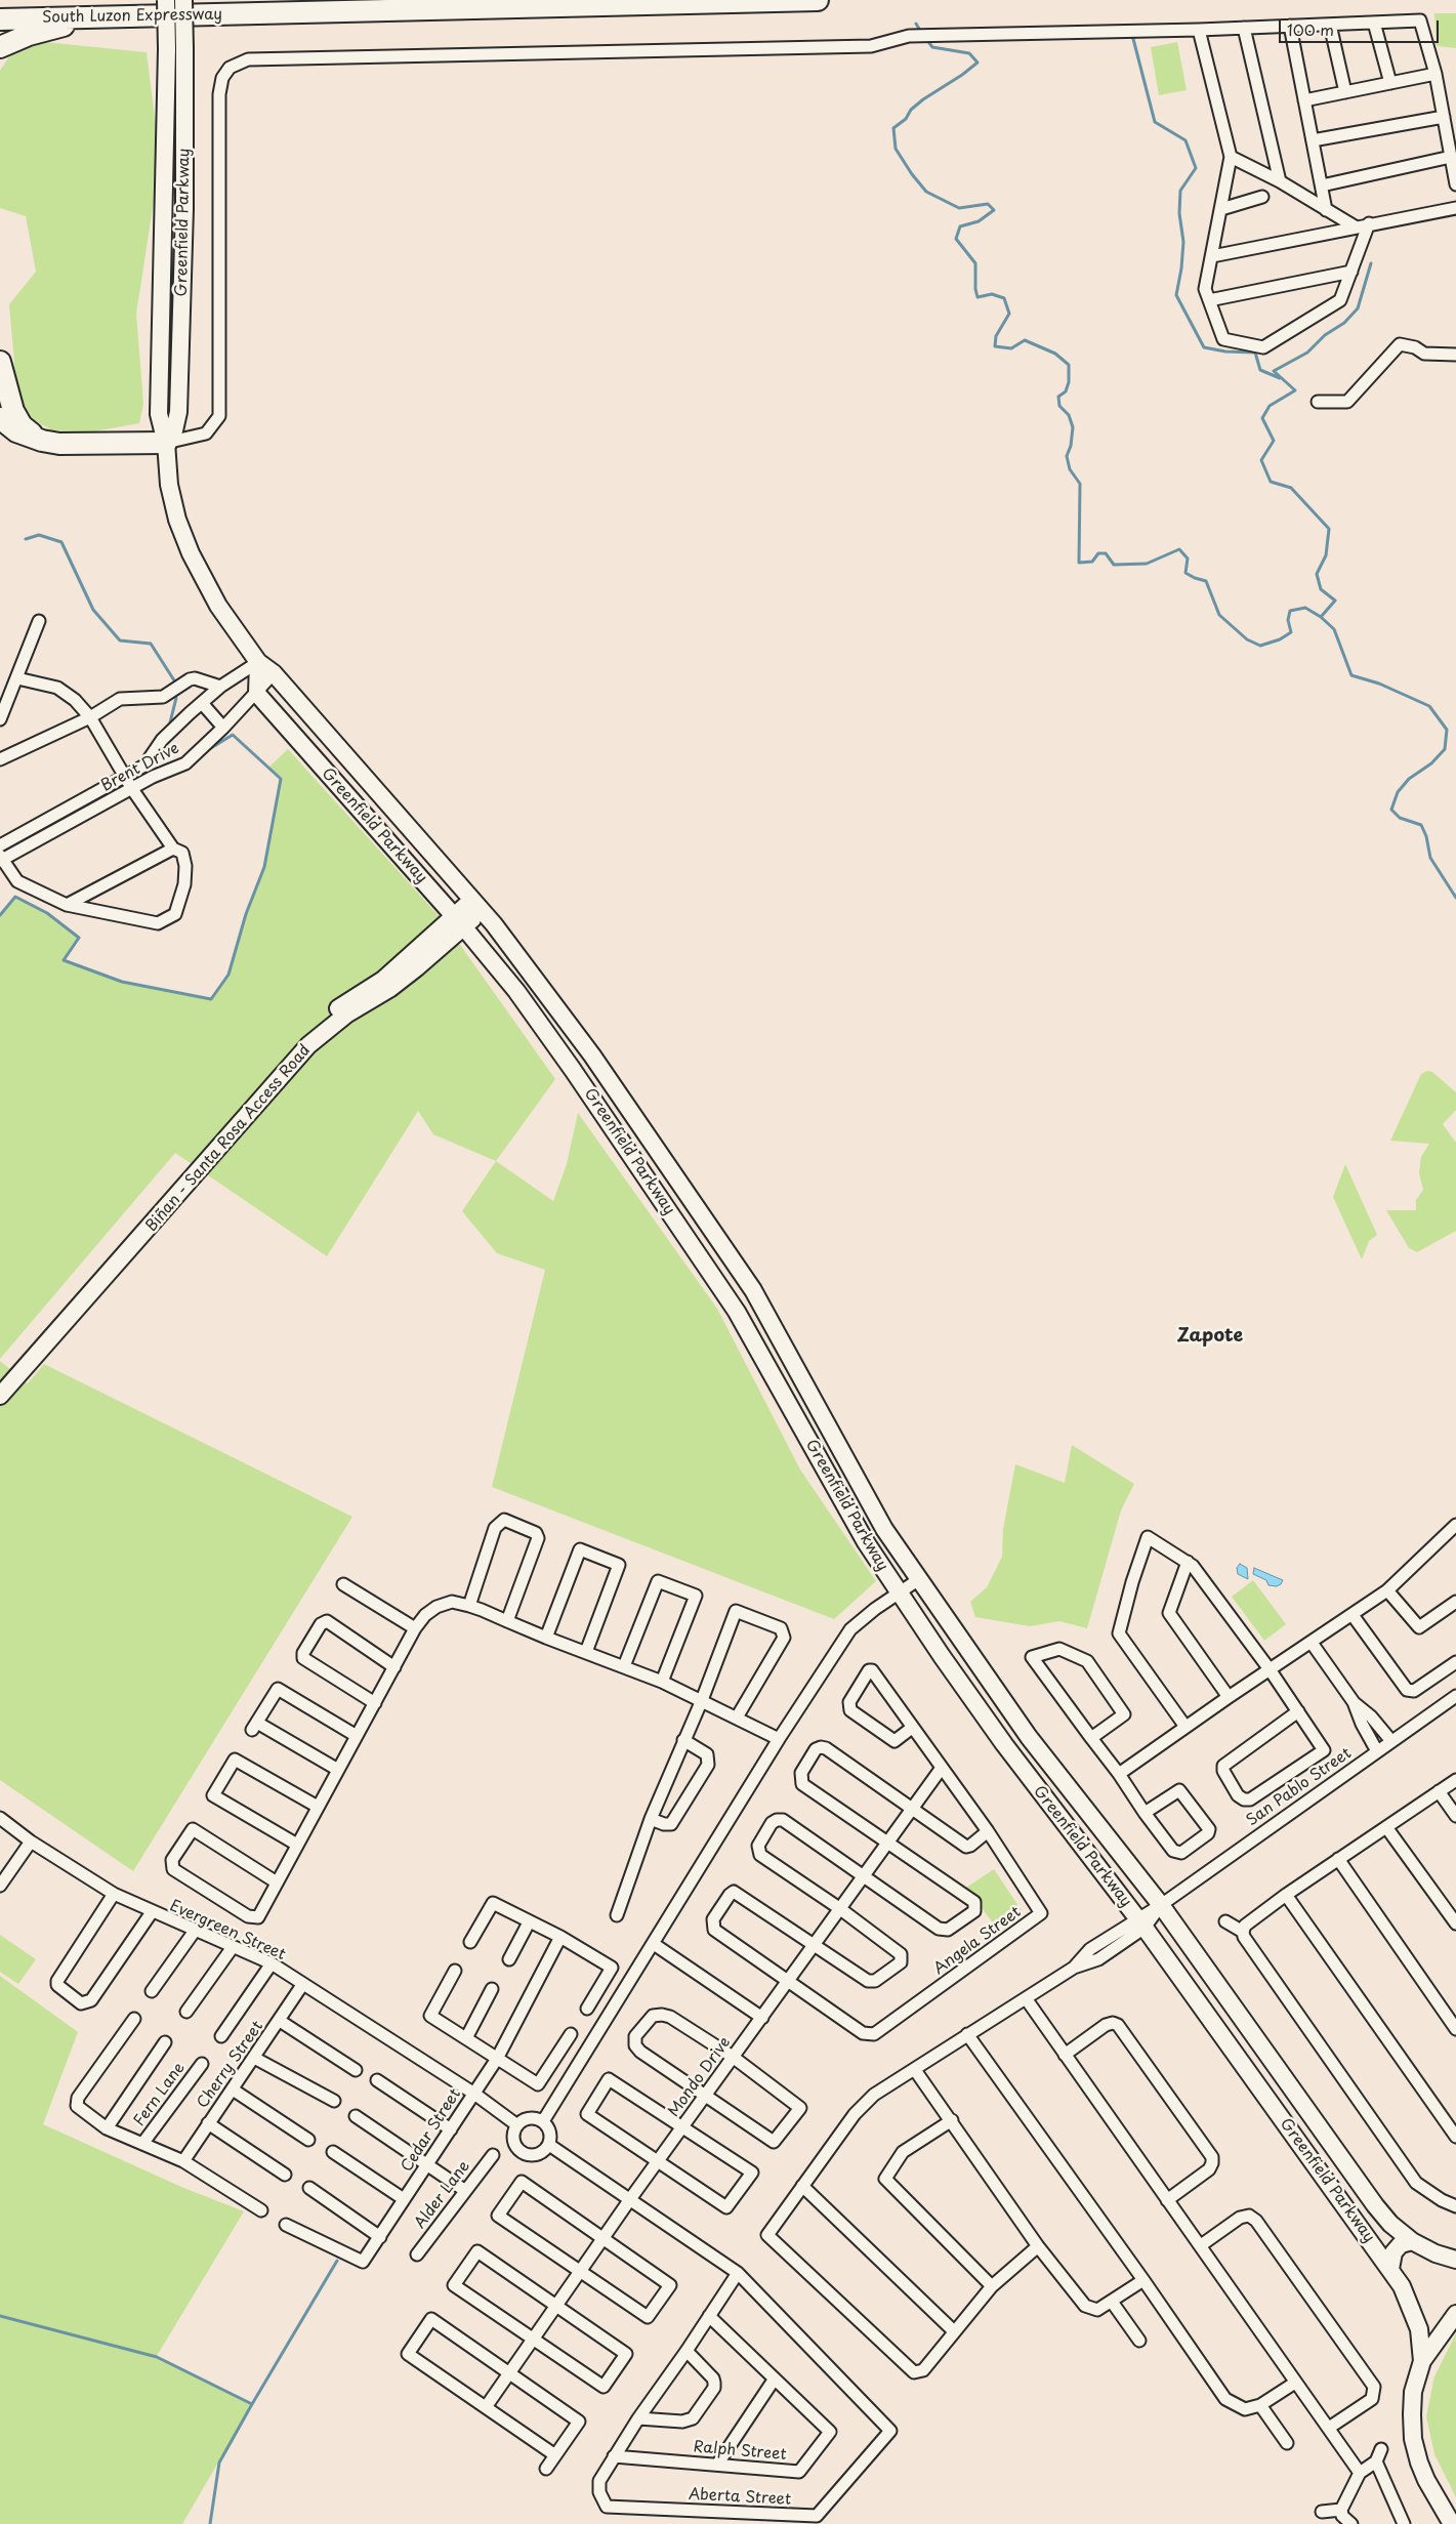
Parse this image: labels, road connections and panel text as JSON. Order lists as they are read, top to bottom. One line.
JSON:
{"streets":{"highway":["South Luzon Expressway"],"main road":["Greenfield Parkway","Biñan - Santa Rosa Access Road"],"street":["Brent Drive","San Pablo Street","Evergreen Street","Angela Street","Cherry Street","Mondo Drive","Fern Lane","Cedar Street","Alder Lane","Ralph Street","Aberta Street"]},"crossings":[["Greenfield Parkway","Brent Drive"],["Greenfield Parkway","Biñan - Santa Rosa Access Road"],["Greenfield Parkway","San Pablo Street"],["Evergreen Street","Cherry Street"],["Evergreen Street","Cedar Street"],["Evergreen Street","Aberta Street"],["Angela Street","Mondo Drive"],["Mondo Drive","Aberta Street"],["Ralph Street","Aberta Street"]],"districts":["Zapote"],"scale_bar":"100 m"}
